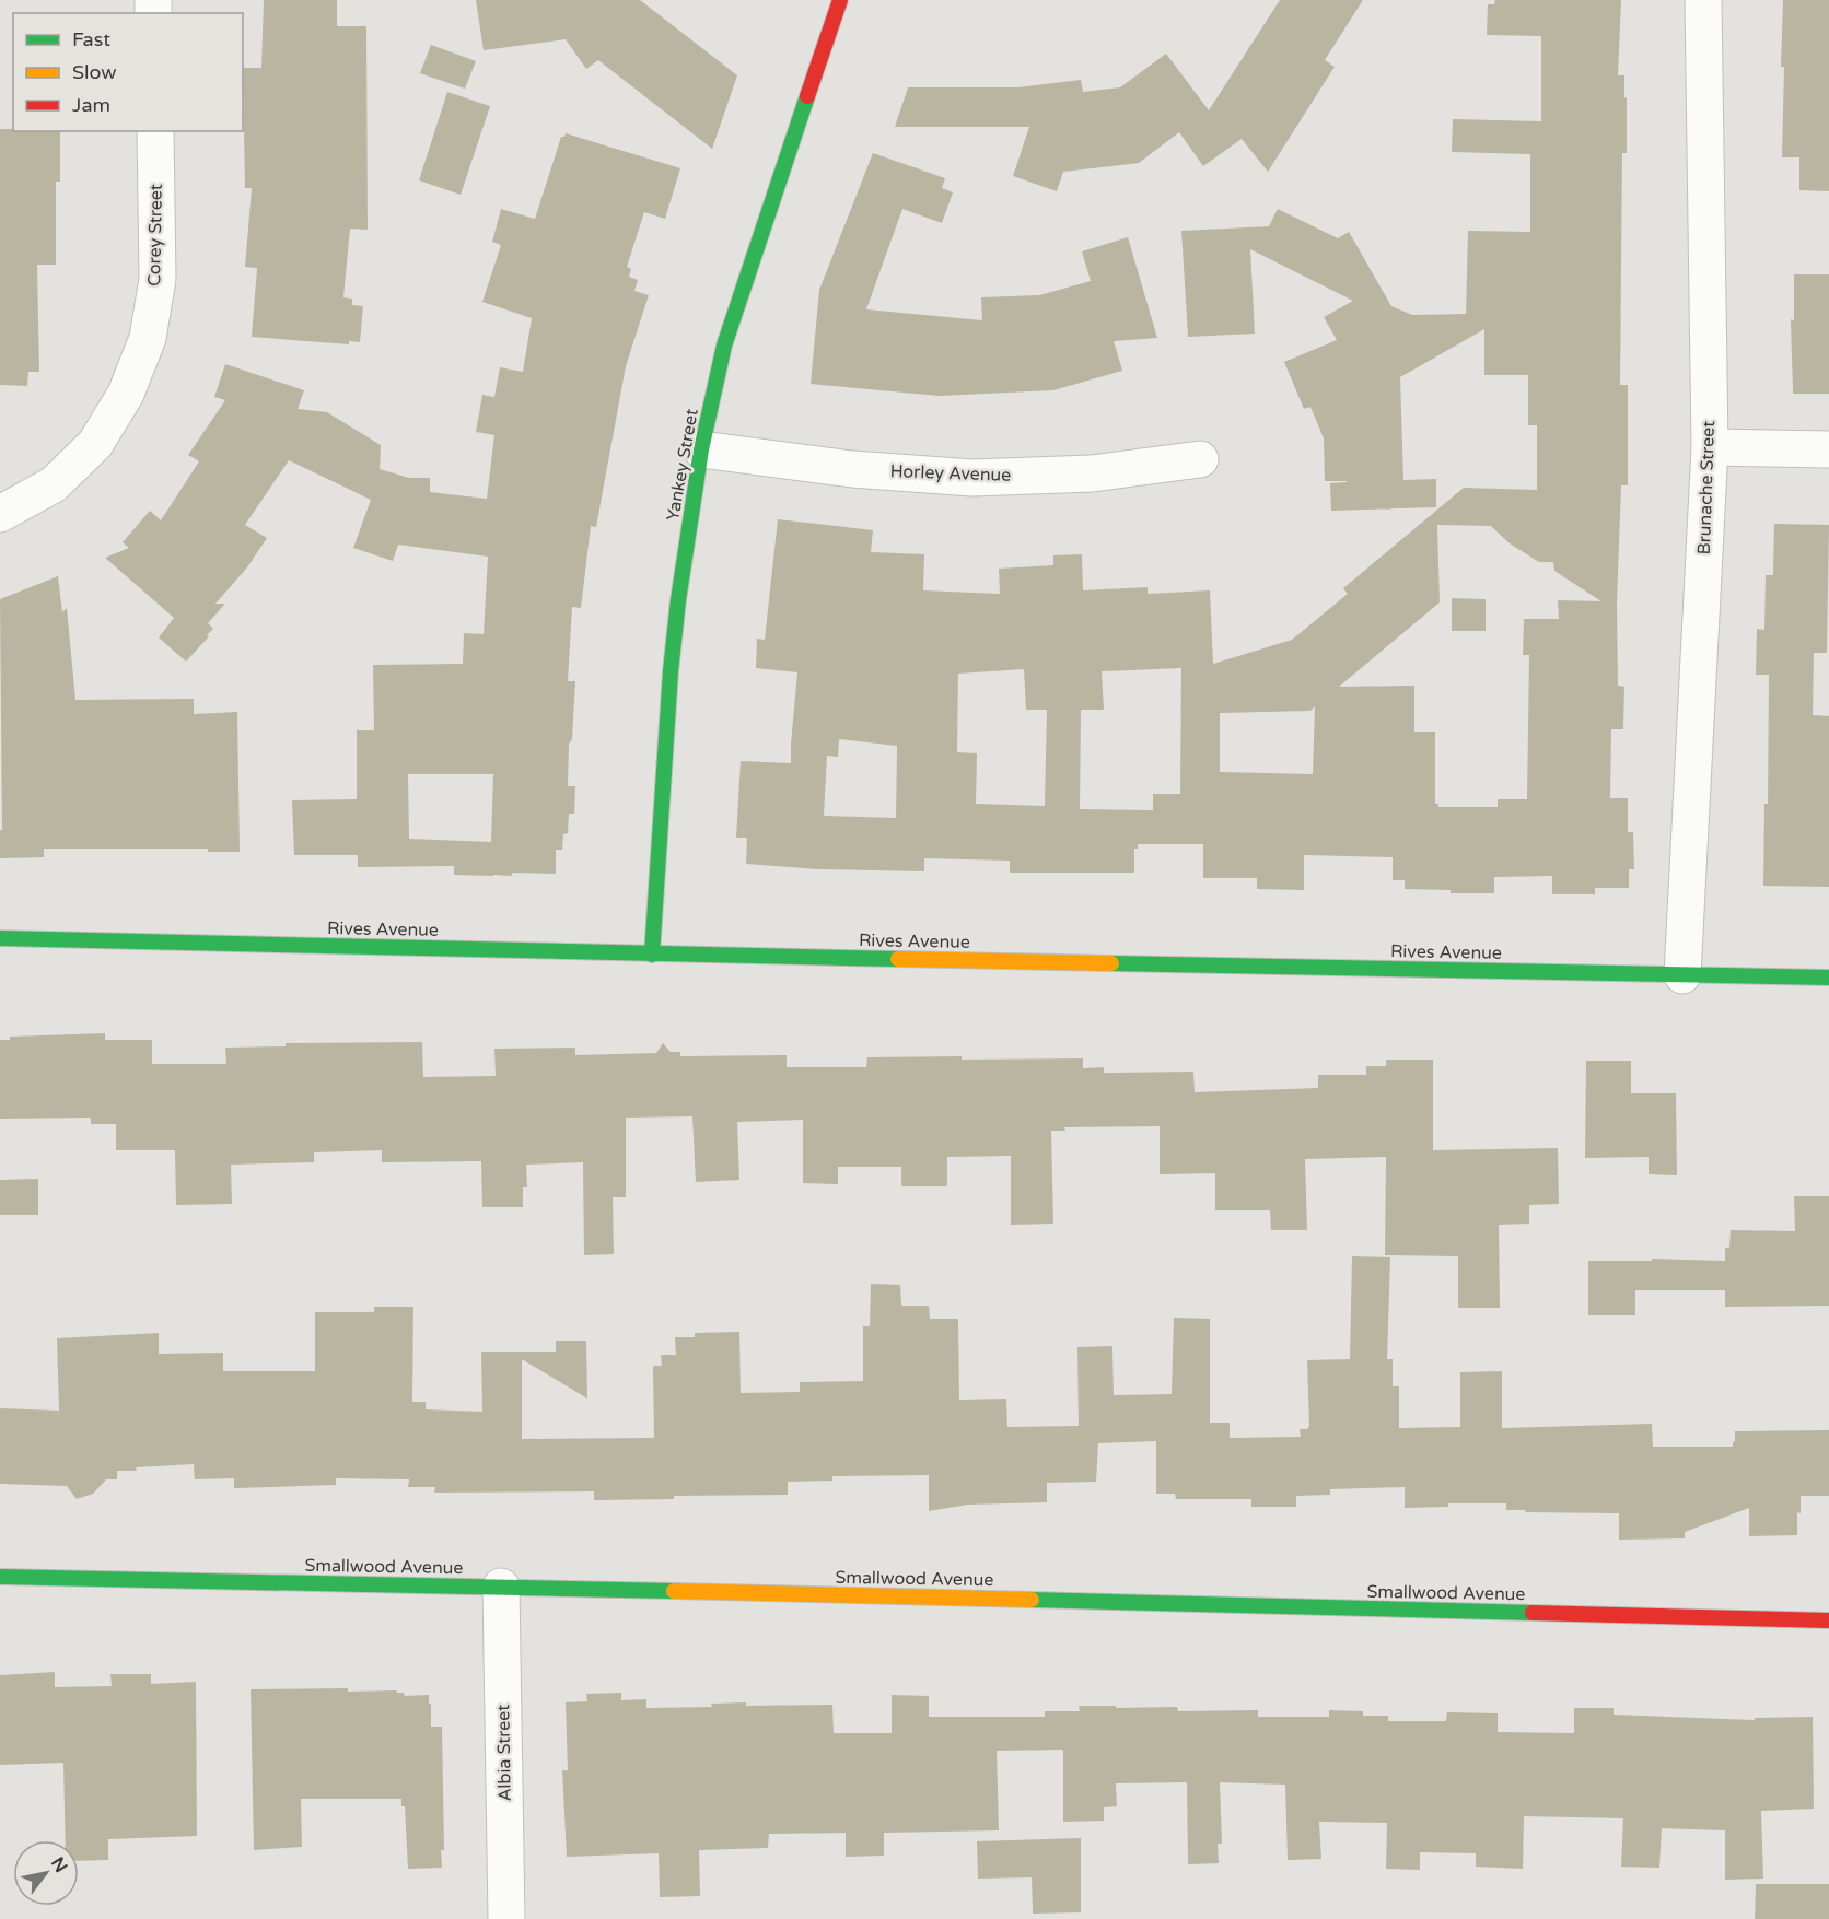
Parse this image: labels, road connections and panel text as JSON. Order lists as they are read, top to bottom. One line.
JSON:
{"streets":{"street":["Corey Street","Yankey Street","Horley Avenue","Brunache Street","Rives Avenue","Smallwood Avenue","Albia Street"]},"crossings":[["Yankey Street","Horley Avenue"],["Yankey Street","Rives Avenue"],["Brunache Street","Rives Avenue"],["Smallwood Avenue","Albia Street"]],"legend":["Fast","Slow","Jam"],"north":"top right"}
